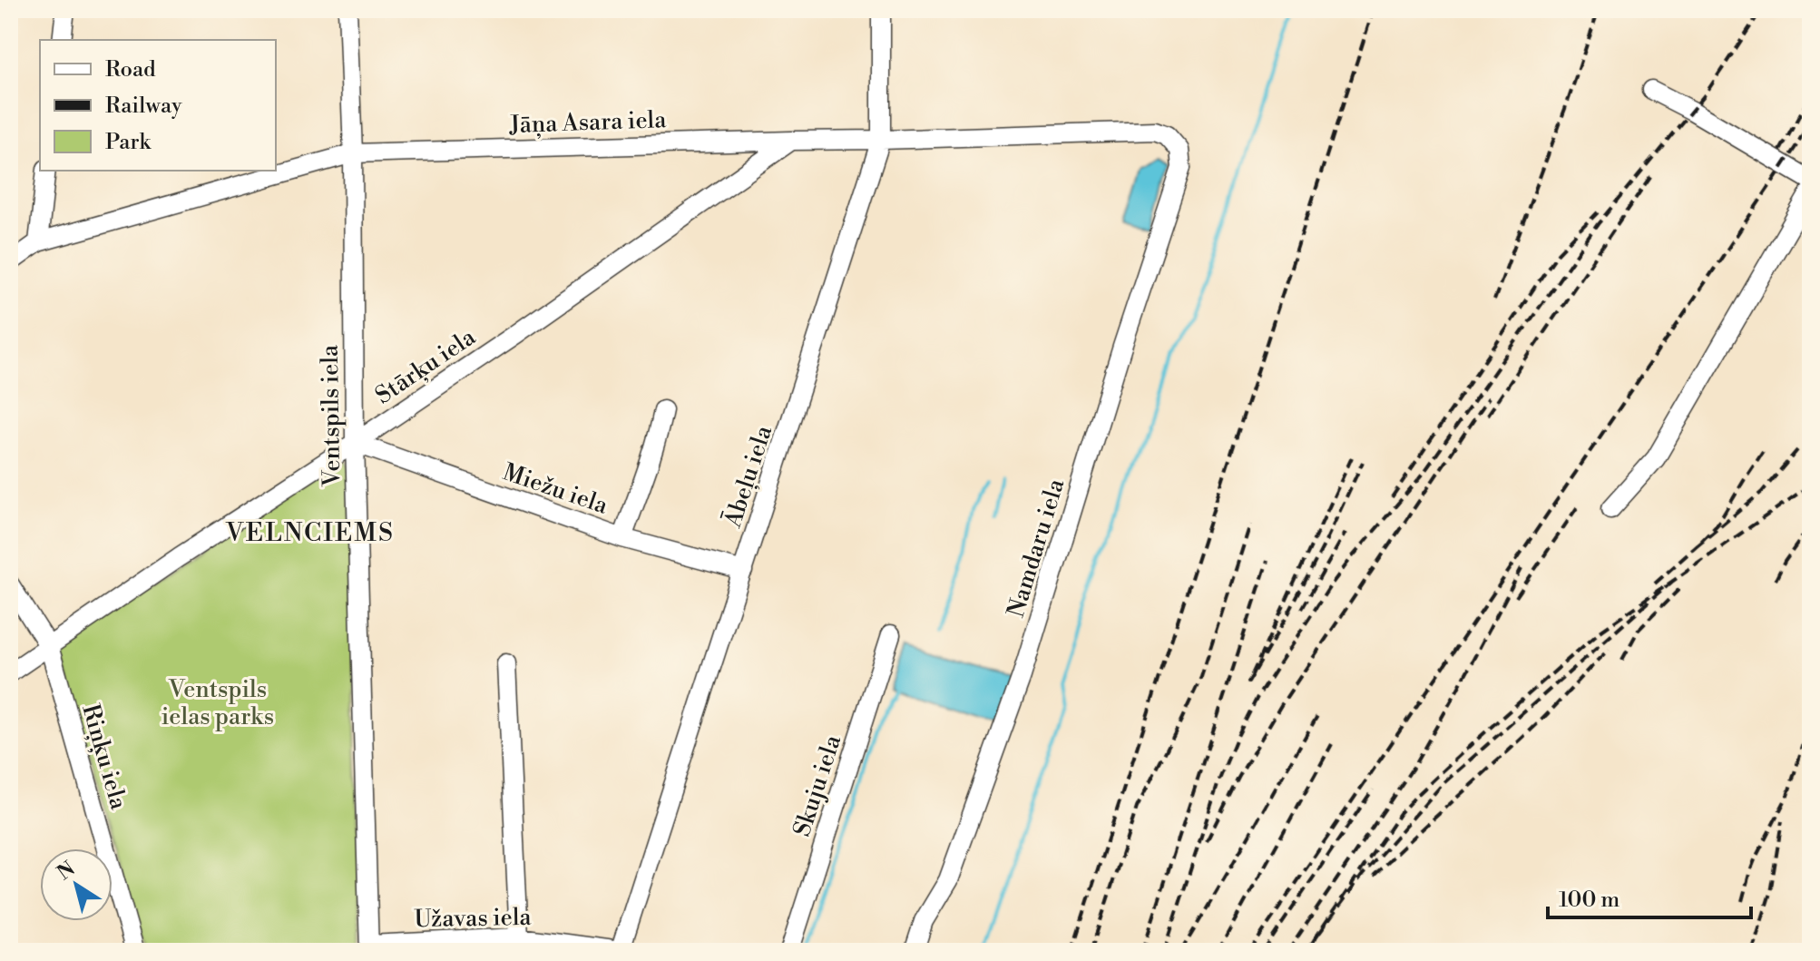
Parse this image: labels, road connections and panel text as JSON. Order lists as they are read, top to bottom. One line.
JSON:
{"streets":{"street":["Jāņa Asara iela","Stārķu iela","Ventspils iela","Ābeļu iela","Miežu iela","Namdaru iela","Riņķu iela","Skuju iela","Užavas iela"]},"crossings":[["Jāņa Asara iela","Stārķu iela"],["Jāņa Asara iela","Ventspils iela"],["Jāņa Asara iela","Ābeļu iela"],["Jāņa Asara iela","Namdaru iela"],["Stārķu iela","Ventspils iela"],["Stārķu iela","Miežu iela"],["Stārķu iela","Riņķu iela"],["Ventspils iela","Miežu iela"],["Ventspils iela","Užavas iela"],["Ābeļu iela","Miežu iela"],["Ābeļu iela","Užavas iela"]],"districts":["VELNCIEMS"],"parks":["Ventspils ielas parks"],"legend":["Road","Railway","Park"],"scale_bar":"100 m","north":"top left"}
